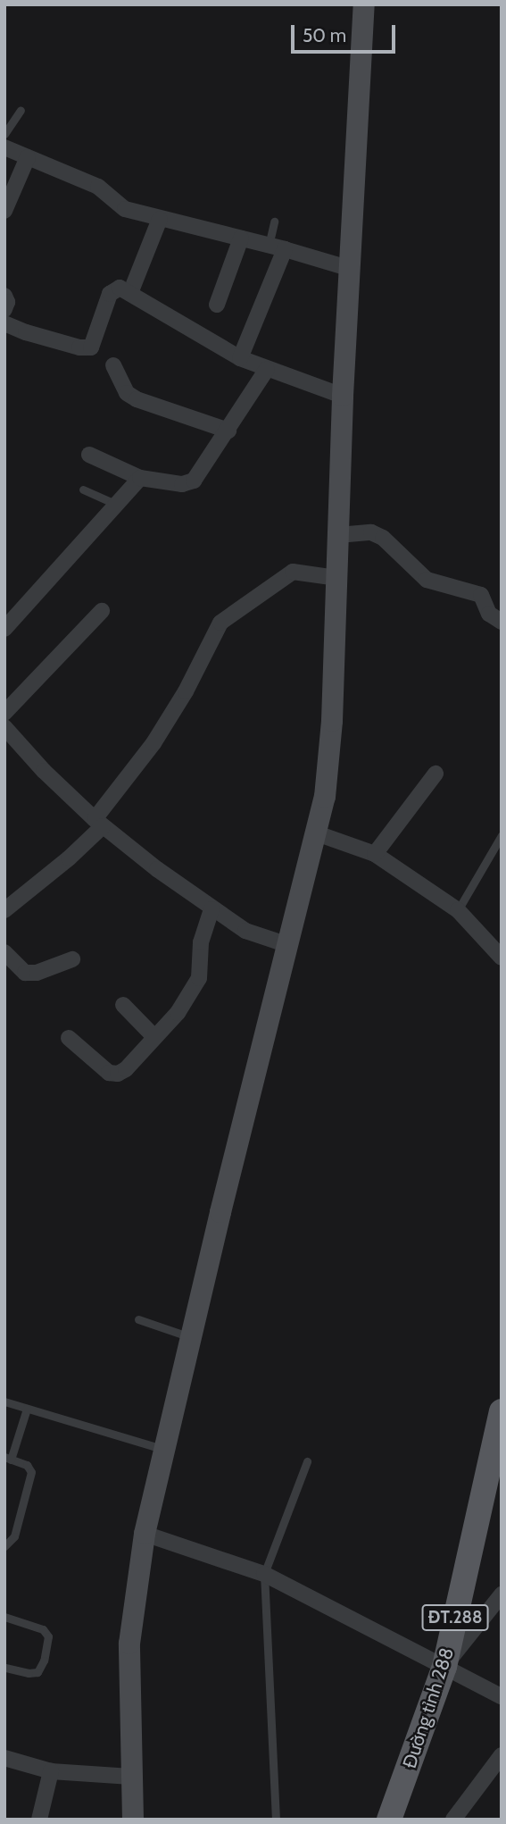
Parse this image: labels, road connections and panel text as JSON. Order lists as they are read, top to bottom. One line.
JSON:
{"streets":{"main road":["ĐT.288","Đường tỉnh 288"]},"scale_bar":"50 m"}
